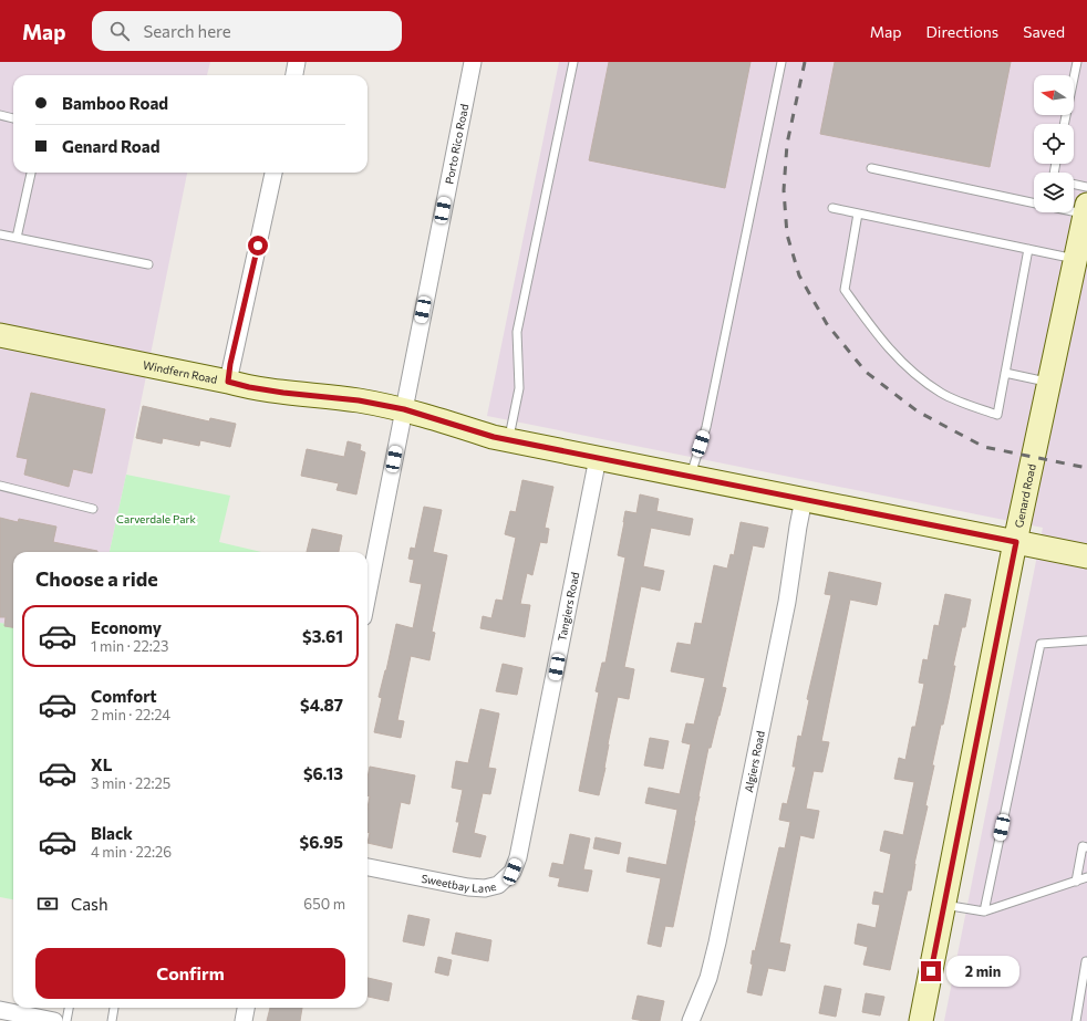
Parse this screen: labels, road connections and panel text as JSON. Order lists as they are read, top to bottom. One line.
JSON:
{"streets":{"street":["Porto Rico Road","Windfern Road","Genard Road","Tangiers Road","Algiers Road","Sweetbay Lane"]},"crossings":[["Porto Rico Road","Windfern Road"],["Windfern Road","Genard Road"],["Windfern Road","Tangiers Road"],["Windfern Road","Algiers Road"],["Tangiers Road","Sweetbay Lane"]],"parks":["Carverdale Park"],"north":"left","page":{"header":"Map","search":"Search here","nav":["Map","Directions","Saved"],"banner":["Bamboo Road","Genard Road"],"heading":"Choose a ride","list":[{"name":"Economy","note":"1 min · 22:23","value":"$3.61"},{"name":"Comfort","note":"2 min · 22:24","value":"$4.87"},{"name":"XL","note":"3 min · 22:25","value":"$6.13"},{"name":"Black","note":"4 min · 22:26","value":"$6.95"}],"pay":["Cash","650 m"],"buttons":"Confirm","bubble":"2 min"}}
